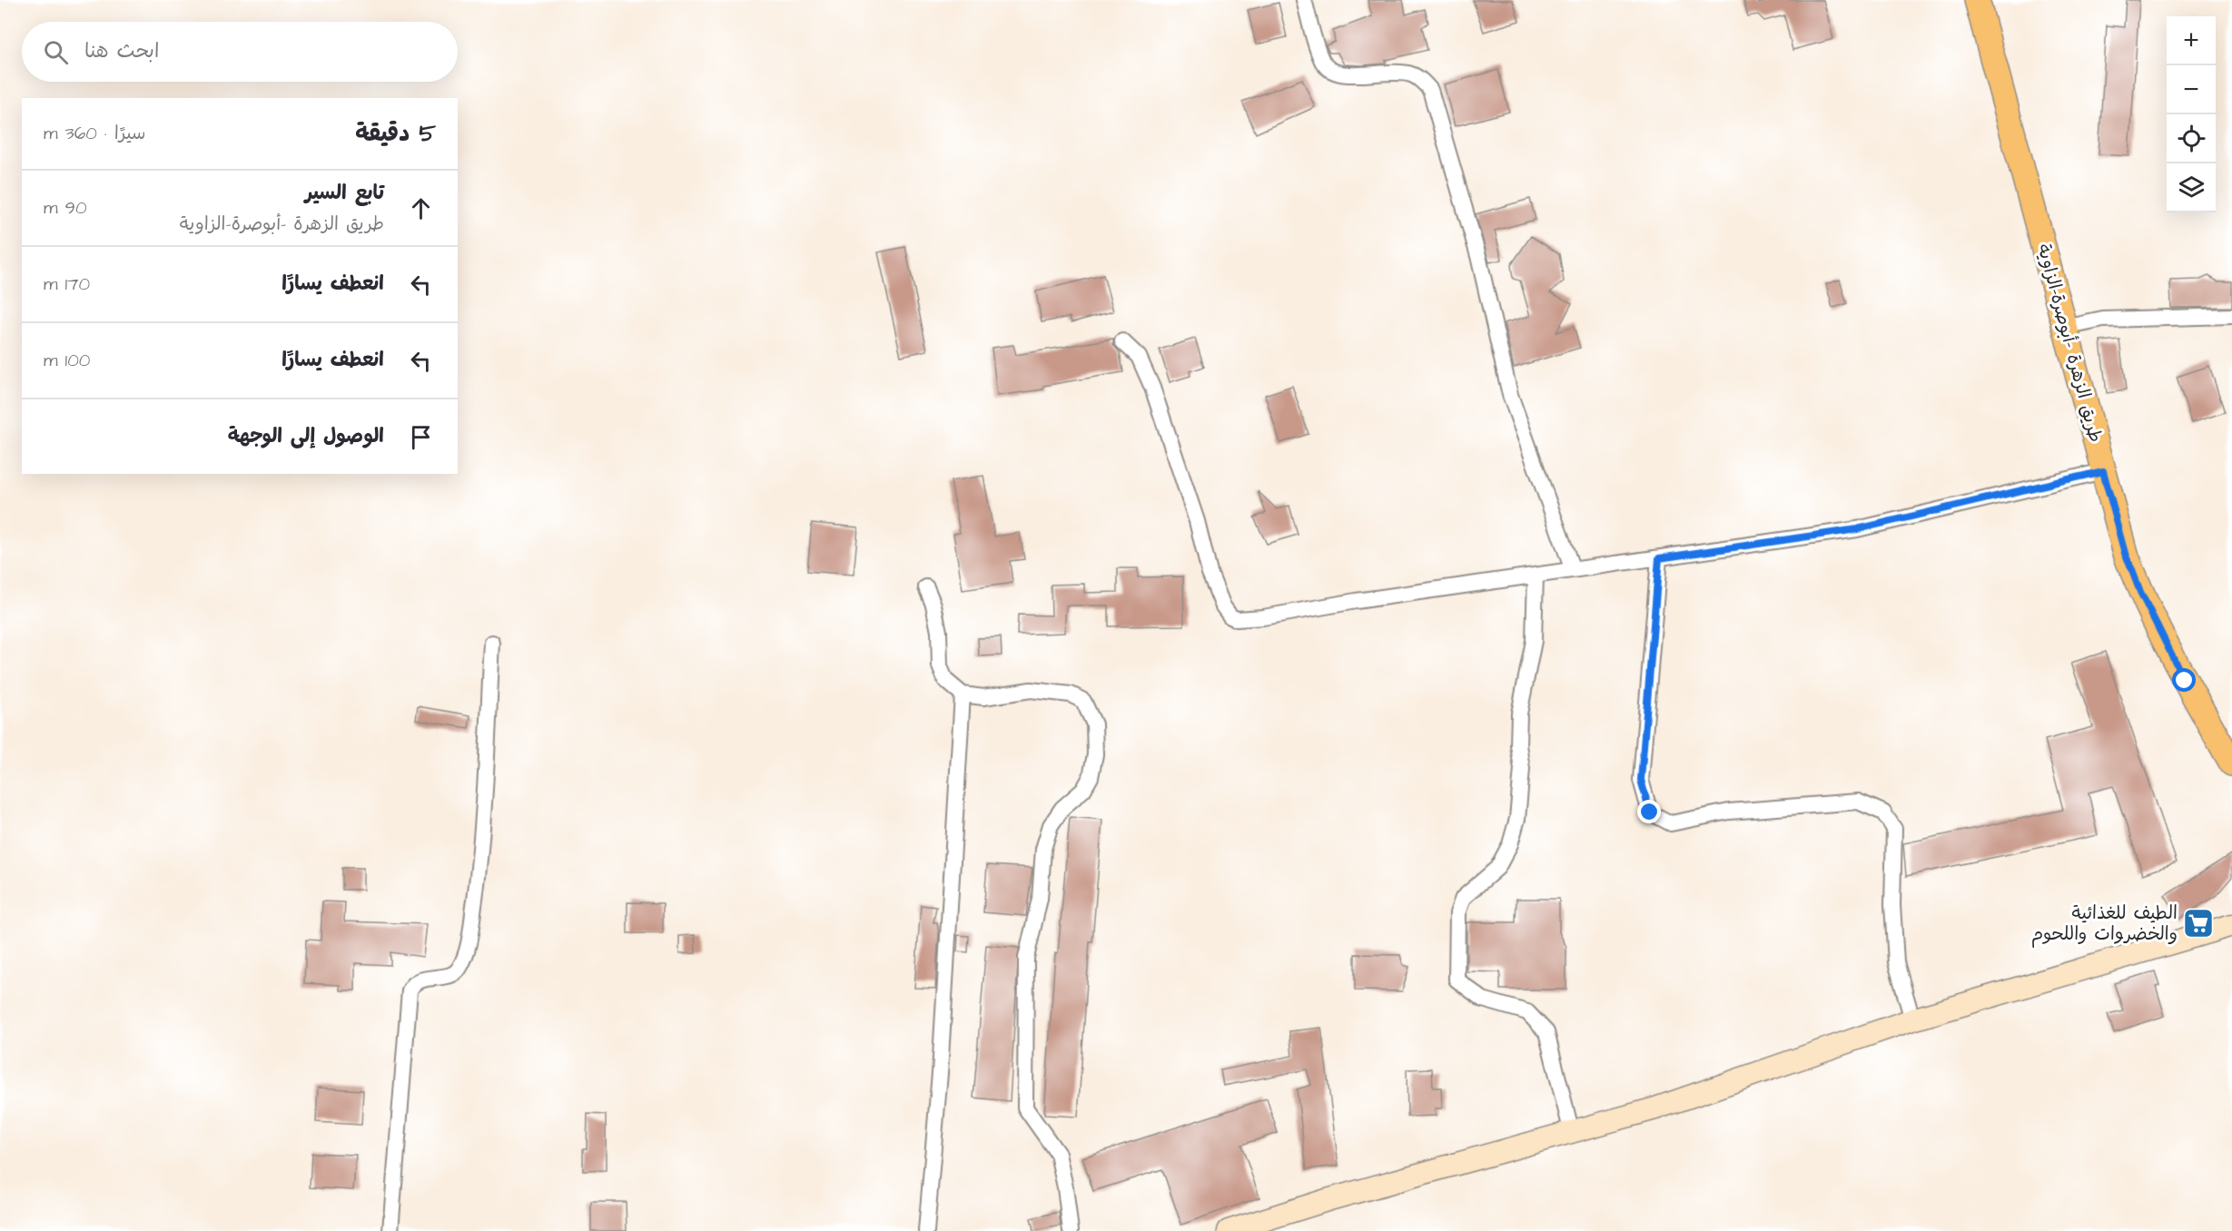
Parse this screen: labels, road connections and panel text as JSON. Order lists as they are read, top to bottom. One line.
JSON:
{"streets":{"main road":["طريق الزهرة -أبوصرة-الزاوية"]},"places":{"supermarket":["الطيف للغذائية والخضروات واللحوم"]},"page":{"map_buttons":["+","−"],"search":"ابحث هنا","heading":["5 دقيقة","سيرًا · 360 m"],"list":[["تابع السير","طريق الزهرة -أبوصرة-الزاوية","90 m"],["انعطف يسارًا","170 m"],["انعطف يسارًا","100 m"],"الوصول إلى الوجهة"]}}
